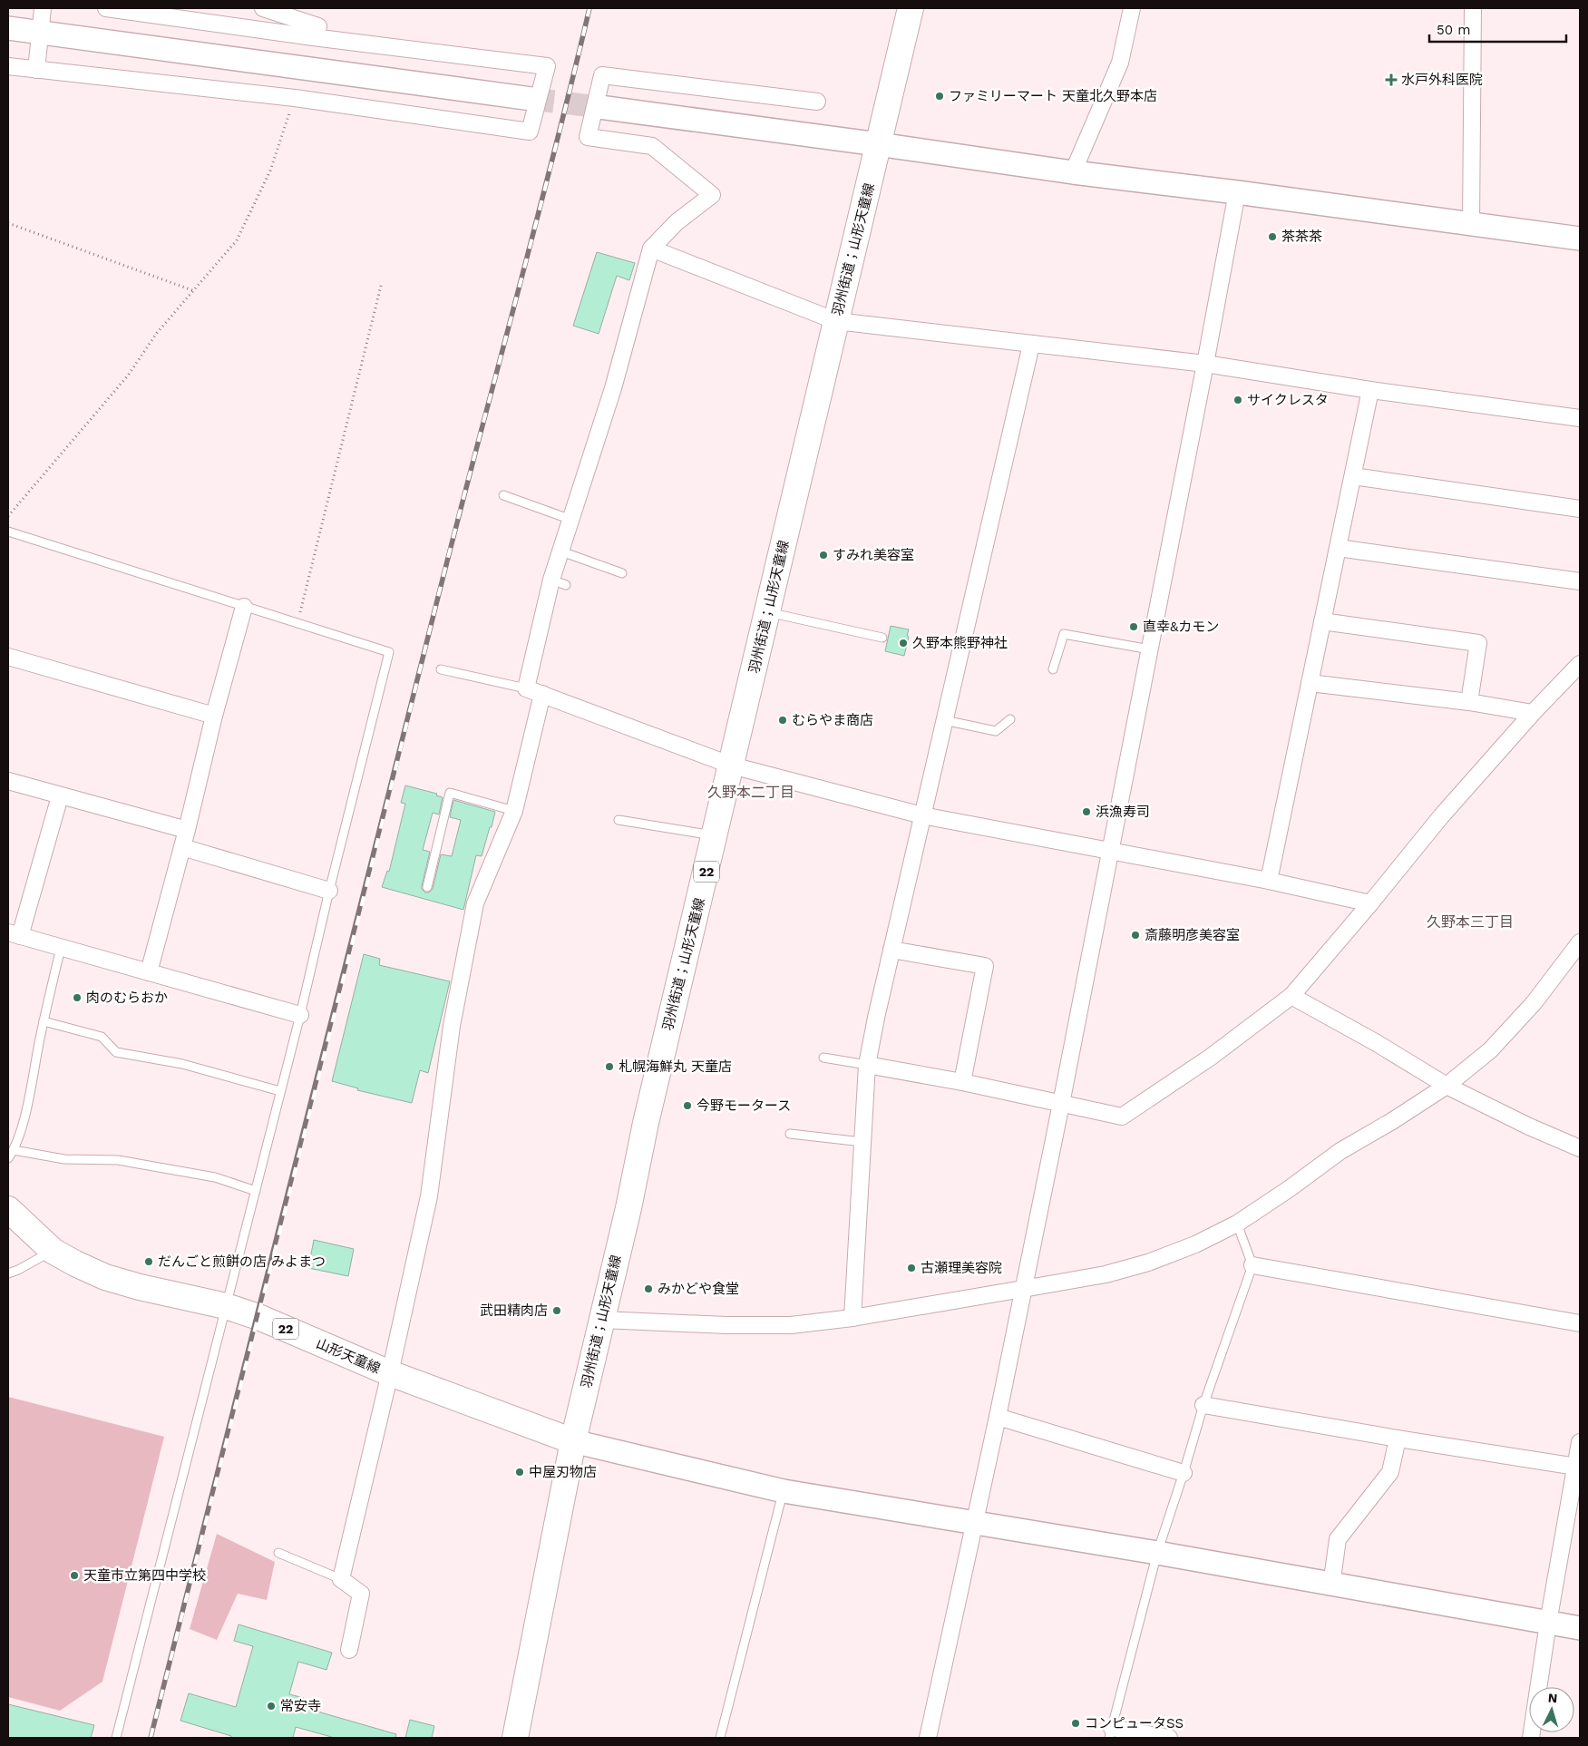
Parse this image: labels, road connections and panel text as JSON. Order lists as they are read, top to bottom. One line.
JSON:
{"streets":{"main road":["羽州街道；山形天童線","22","山形天童線"]},"crossings":[["羽州街道；山形天童線","山形天童線"]],"districts":["久野本二丁目","久野本三丁目"],"places":{"health":["水戸外科医院"],"other":["ファミリーマート 天童北久野本店","茶茶茶","サイクレスタ","すみれ美容室","直幸&カモン","久野本熊野神社","むらやま商店","浜漁寿司","斎藤明彦美容室","肉のむらおか","札幌海鮮丸 天童店","今野モータース","だんごと煎餅の店 みよまつ","古瀬理美容院","みかどや食堂","武田精肉店","中屋刃物店","天童市立第四中学校","常安寺","コンピュータSS"]},"scale_bar":"50 m","north":"top"}
